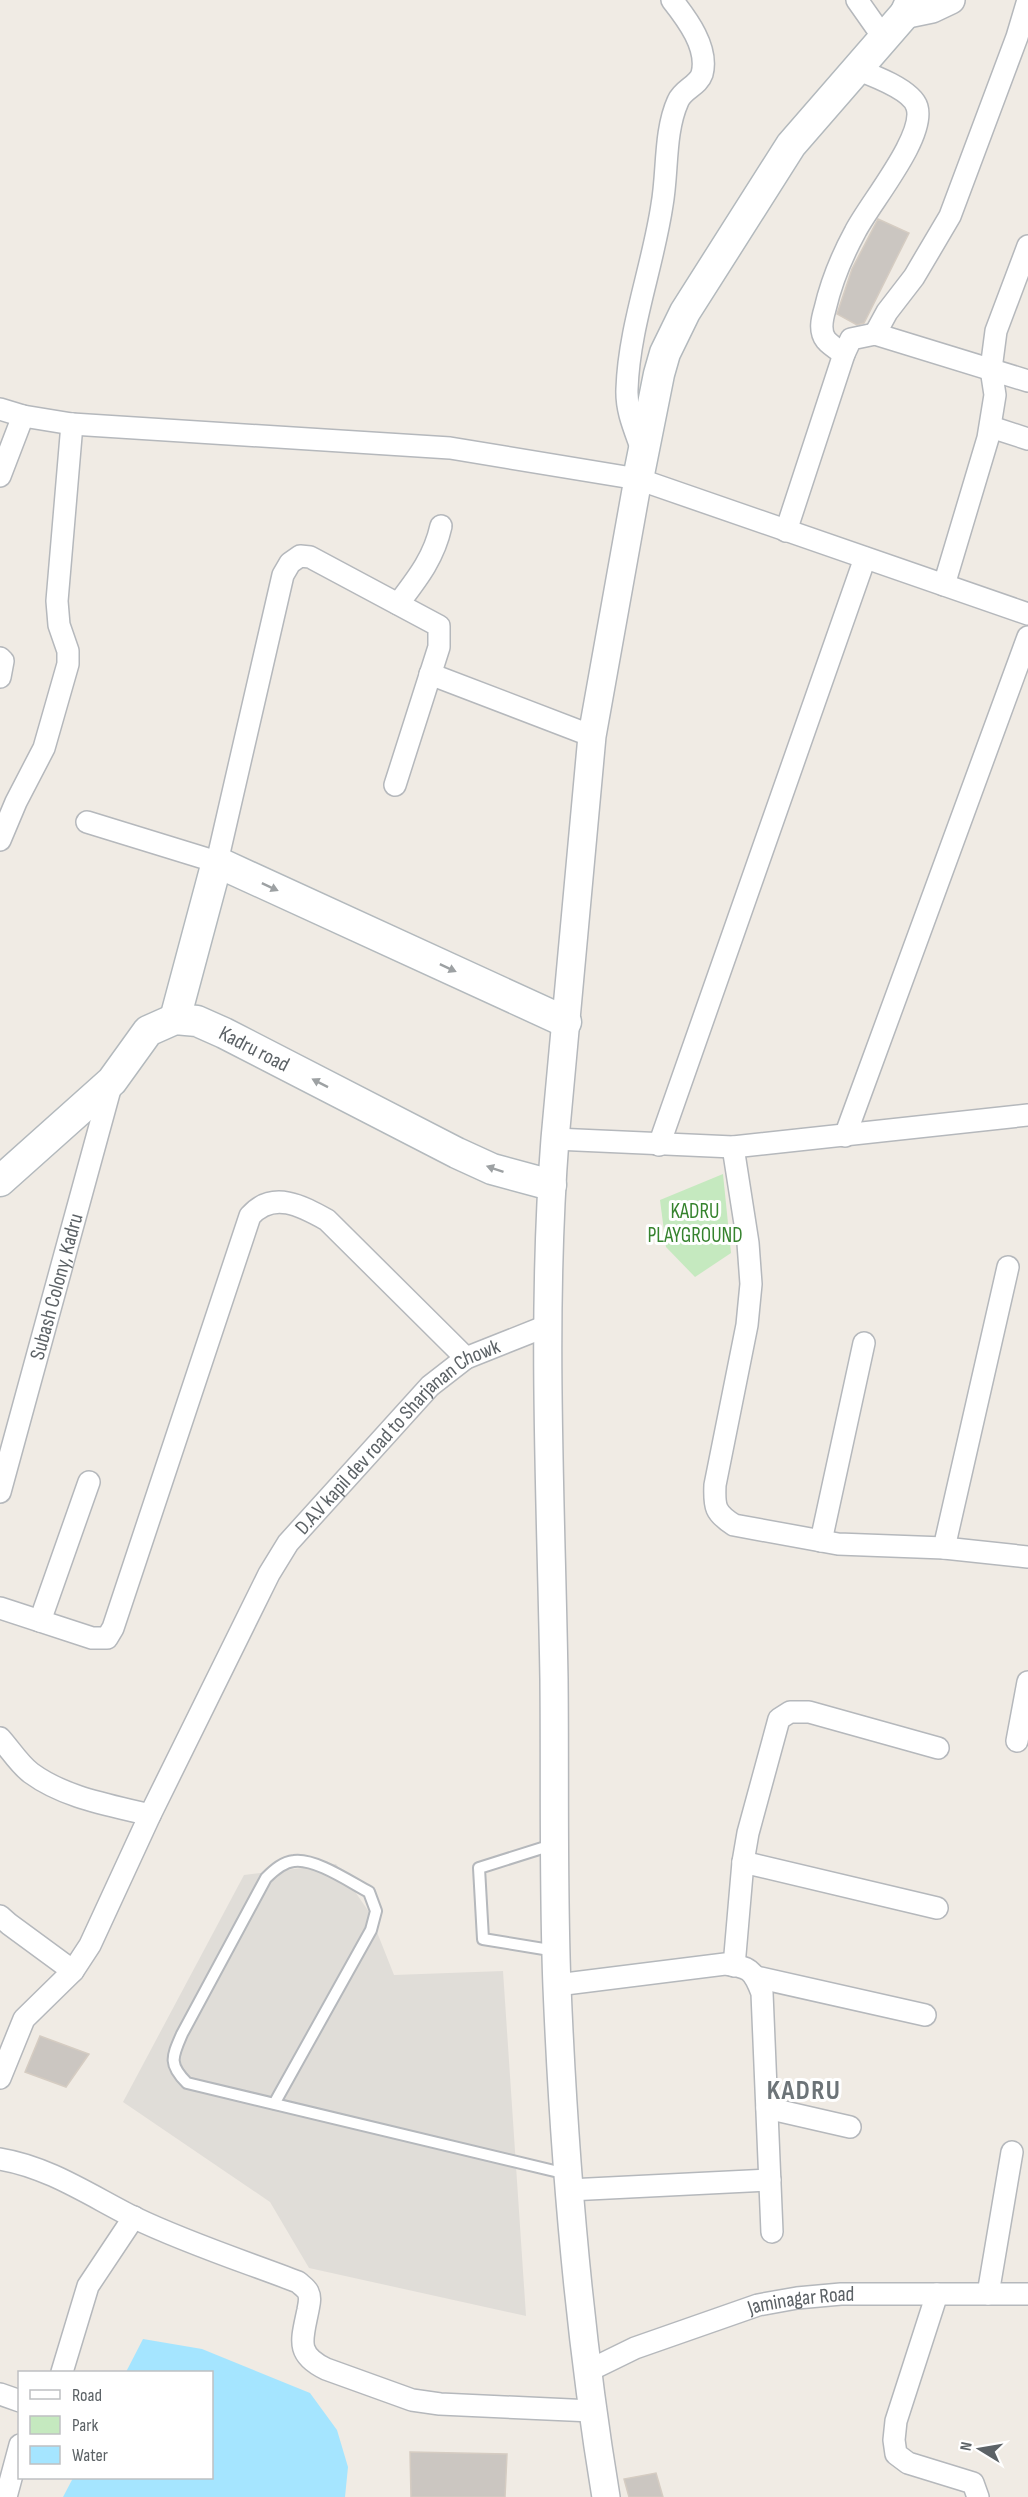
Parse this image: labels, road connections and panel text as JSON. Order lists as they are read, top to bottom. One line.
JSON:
{"streets":{"main road":["Kadru road"],"street":["Subash Colony, Kadru","D.A.V kapil dev road to Sharjanan Chowk","Jaminagar Road"]},"districts":["KADRU"],"parks":["KADRU PLAYGROUND"],"legend":["Road","Park","Water"],"north":"left"}
